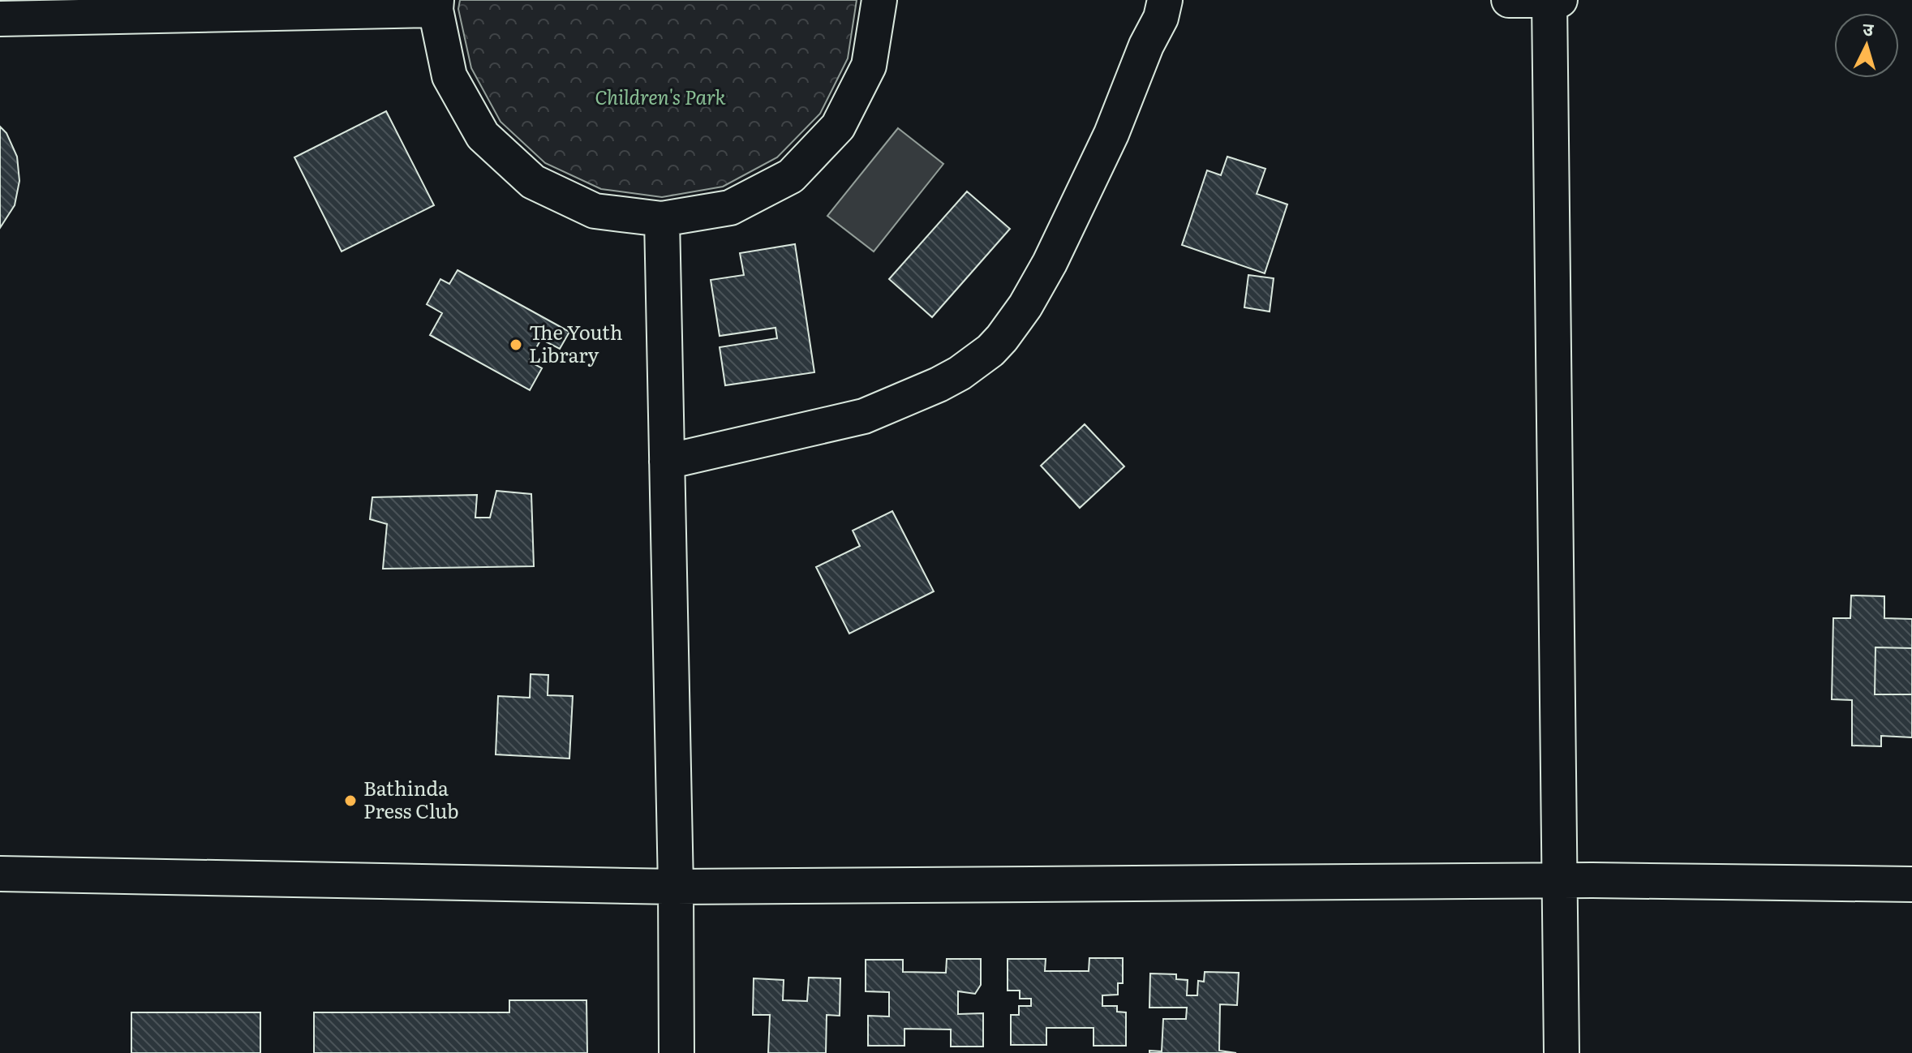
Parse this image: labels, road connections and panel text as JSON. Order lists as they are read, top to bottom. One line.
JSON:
{"parks":["Children's Park"],"places":["The Youth Library","Bathinda Press Club"],"north":"top"}
